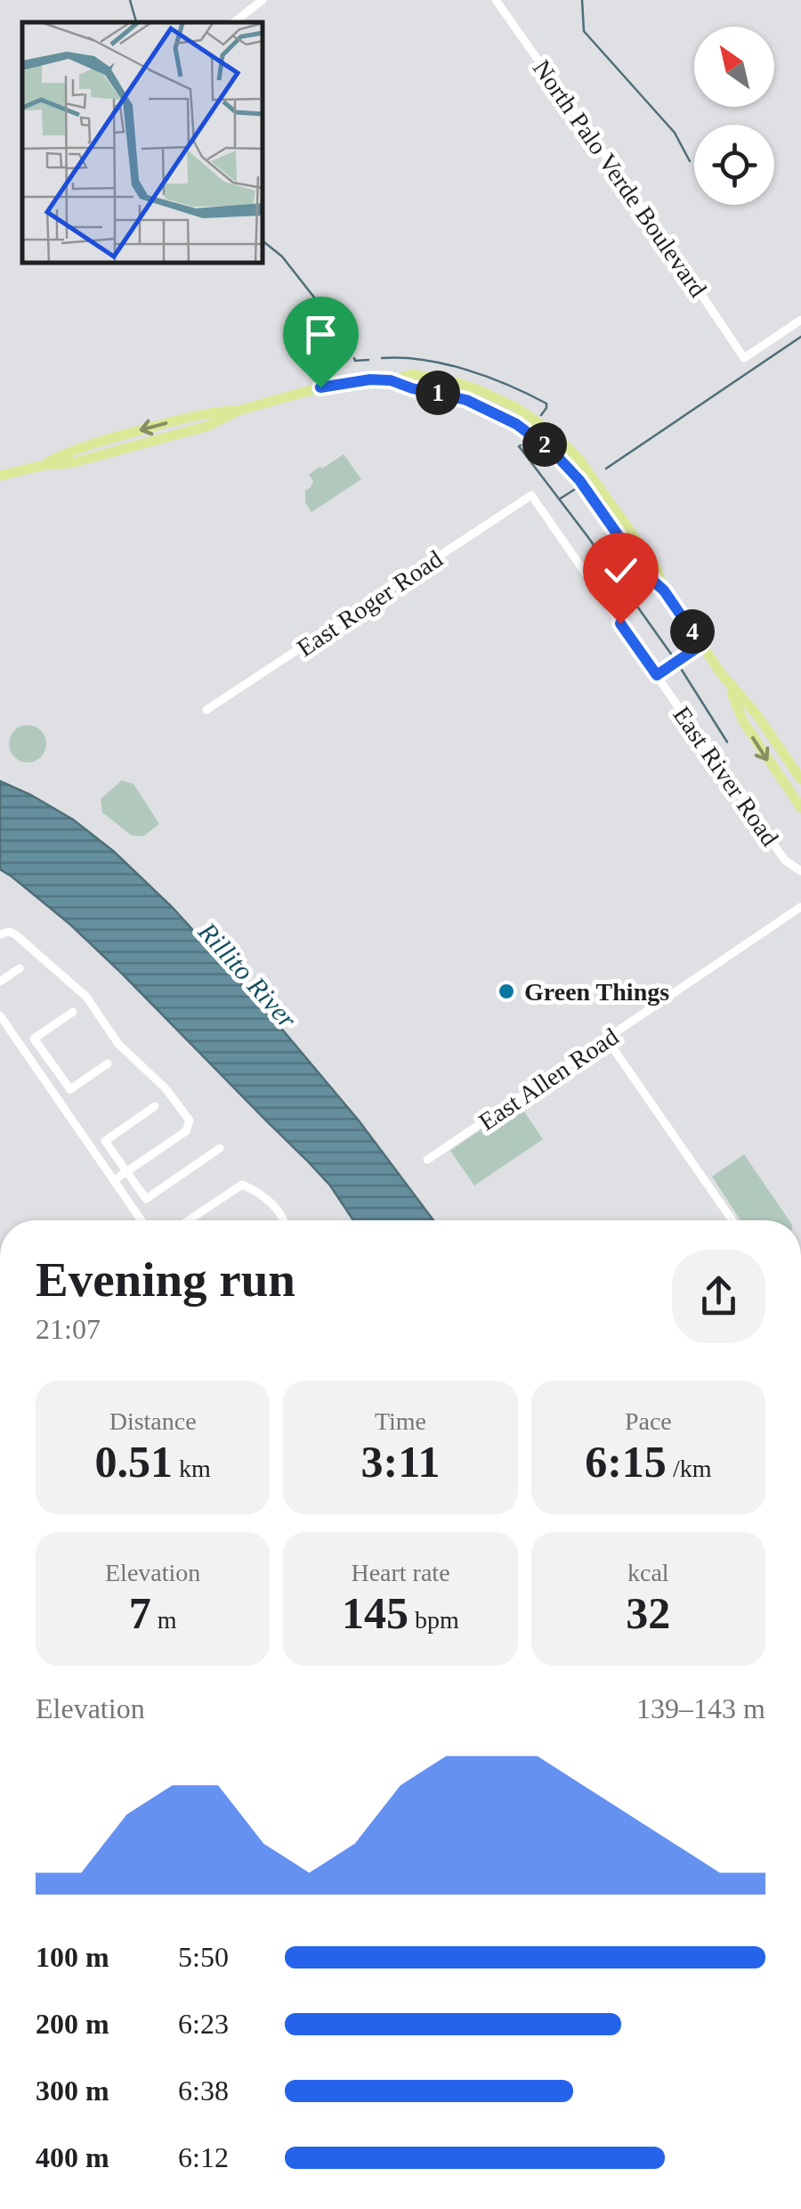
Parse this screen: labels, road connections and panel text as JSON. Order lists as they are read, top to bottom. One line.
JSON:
{"streets":{"main road":["East River Road"],"street":["North Palo Verde Boulevard","East Roger Road","East Allen Road"]},"crossings":[["East Roger Road","East River Road"]],"water":["Rillito River"],"places":["Green Things"],"north":"top left","page":{"pins":["1","2","4"],"heading":["Evening run","21:07"],"stats":[["Distance","0.51 km"],["Time","3:11"],["Pace","6:15 /km"],["Elevation","7 m"],["Heart rate","145 bpm"],["kcal","32"]],"chart":["Elevation","139–143 m"],"list":[{"name":"100 m","note":"5:50"},{"name":"200 m","note":"6:23"},{"name":"300 m","note":"6:38"},{"name":"400 m","note":"6:12"}]}}
